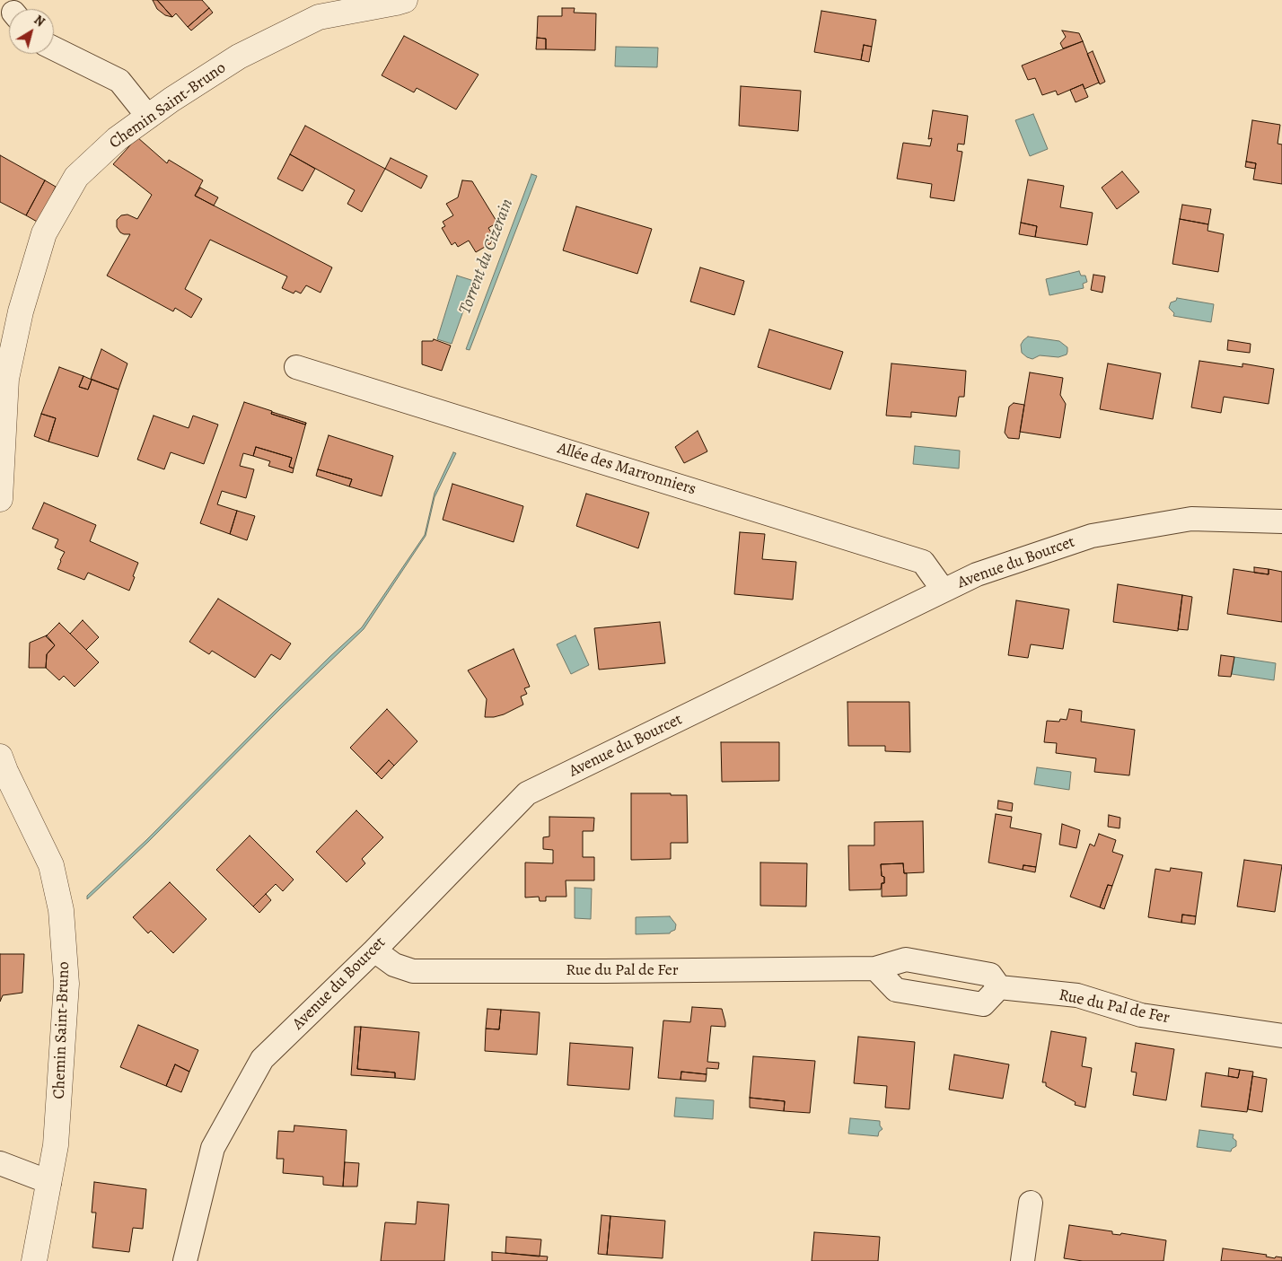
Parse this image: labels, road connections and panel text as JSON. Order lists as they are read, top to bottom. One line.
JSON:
{"streets":{"street":["Chemin Saint-Bruno","Allée des Marronniers","Avenue du Bourcet","Rue du Pal de Fer"]},"crossings":[["Allée des Marronniers","Avenue du Bourcet"],["Avenue du Bourcet","Rue du Pal de Fer"]],"water":["Torrent du Cizerain"],"north":"top right"}
